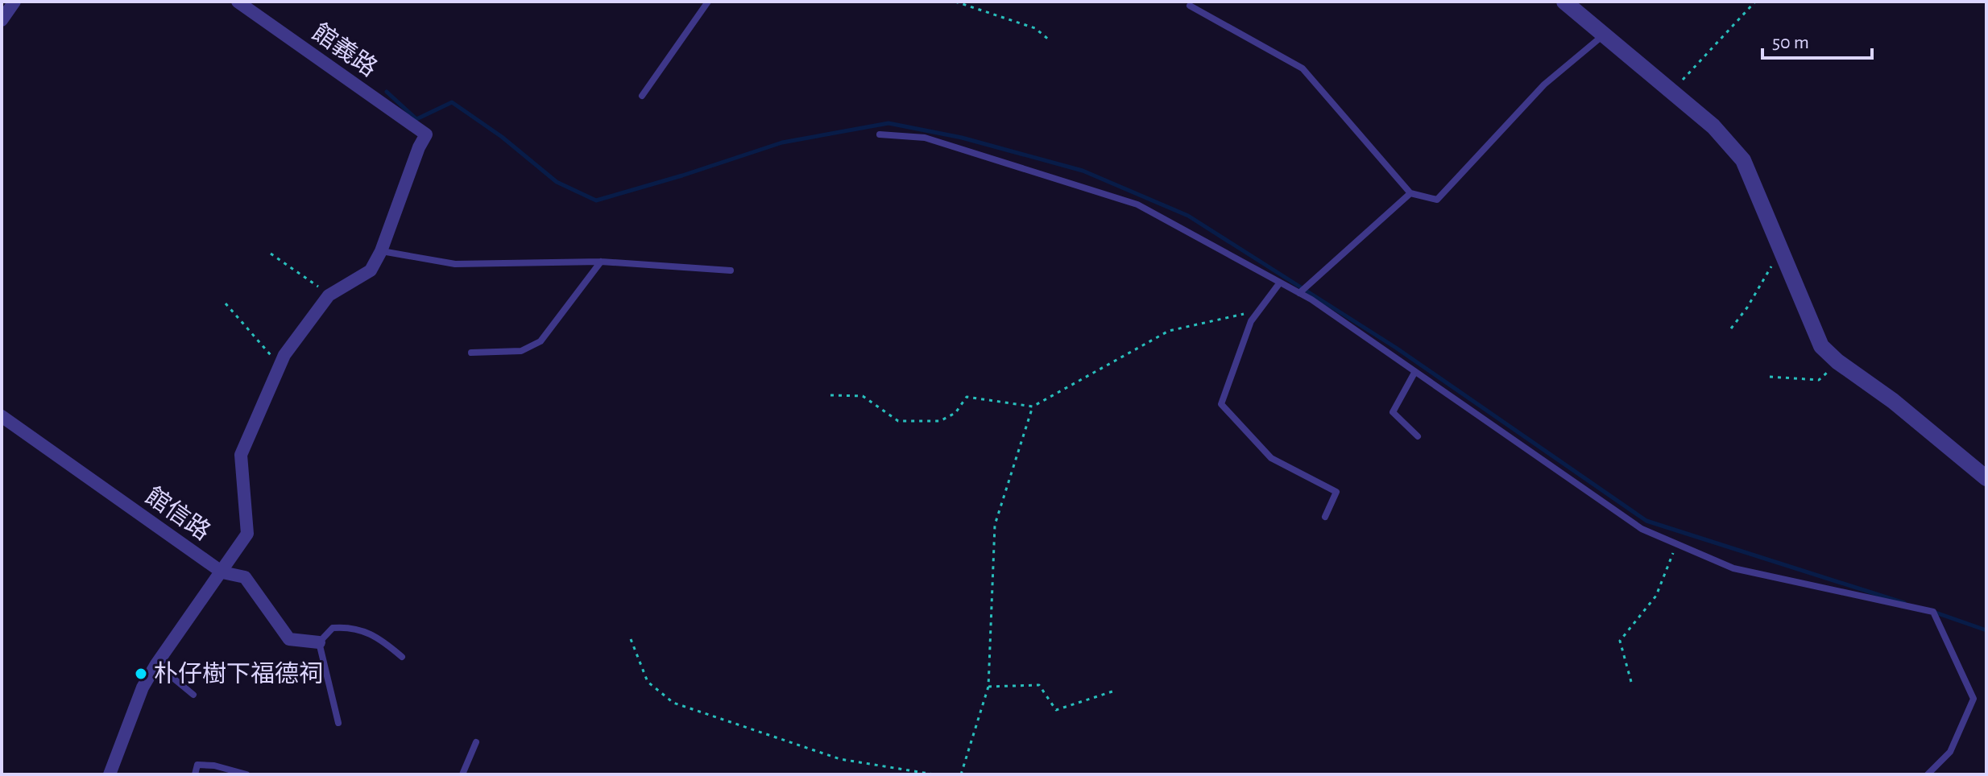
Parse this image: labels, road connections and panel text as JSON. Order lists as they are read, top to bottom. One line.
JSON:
{"streets":{"street":["館義路","館信路"]},"places":["朴仔樹下福德祠"],"scale_bar":"50 m"}
